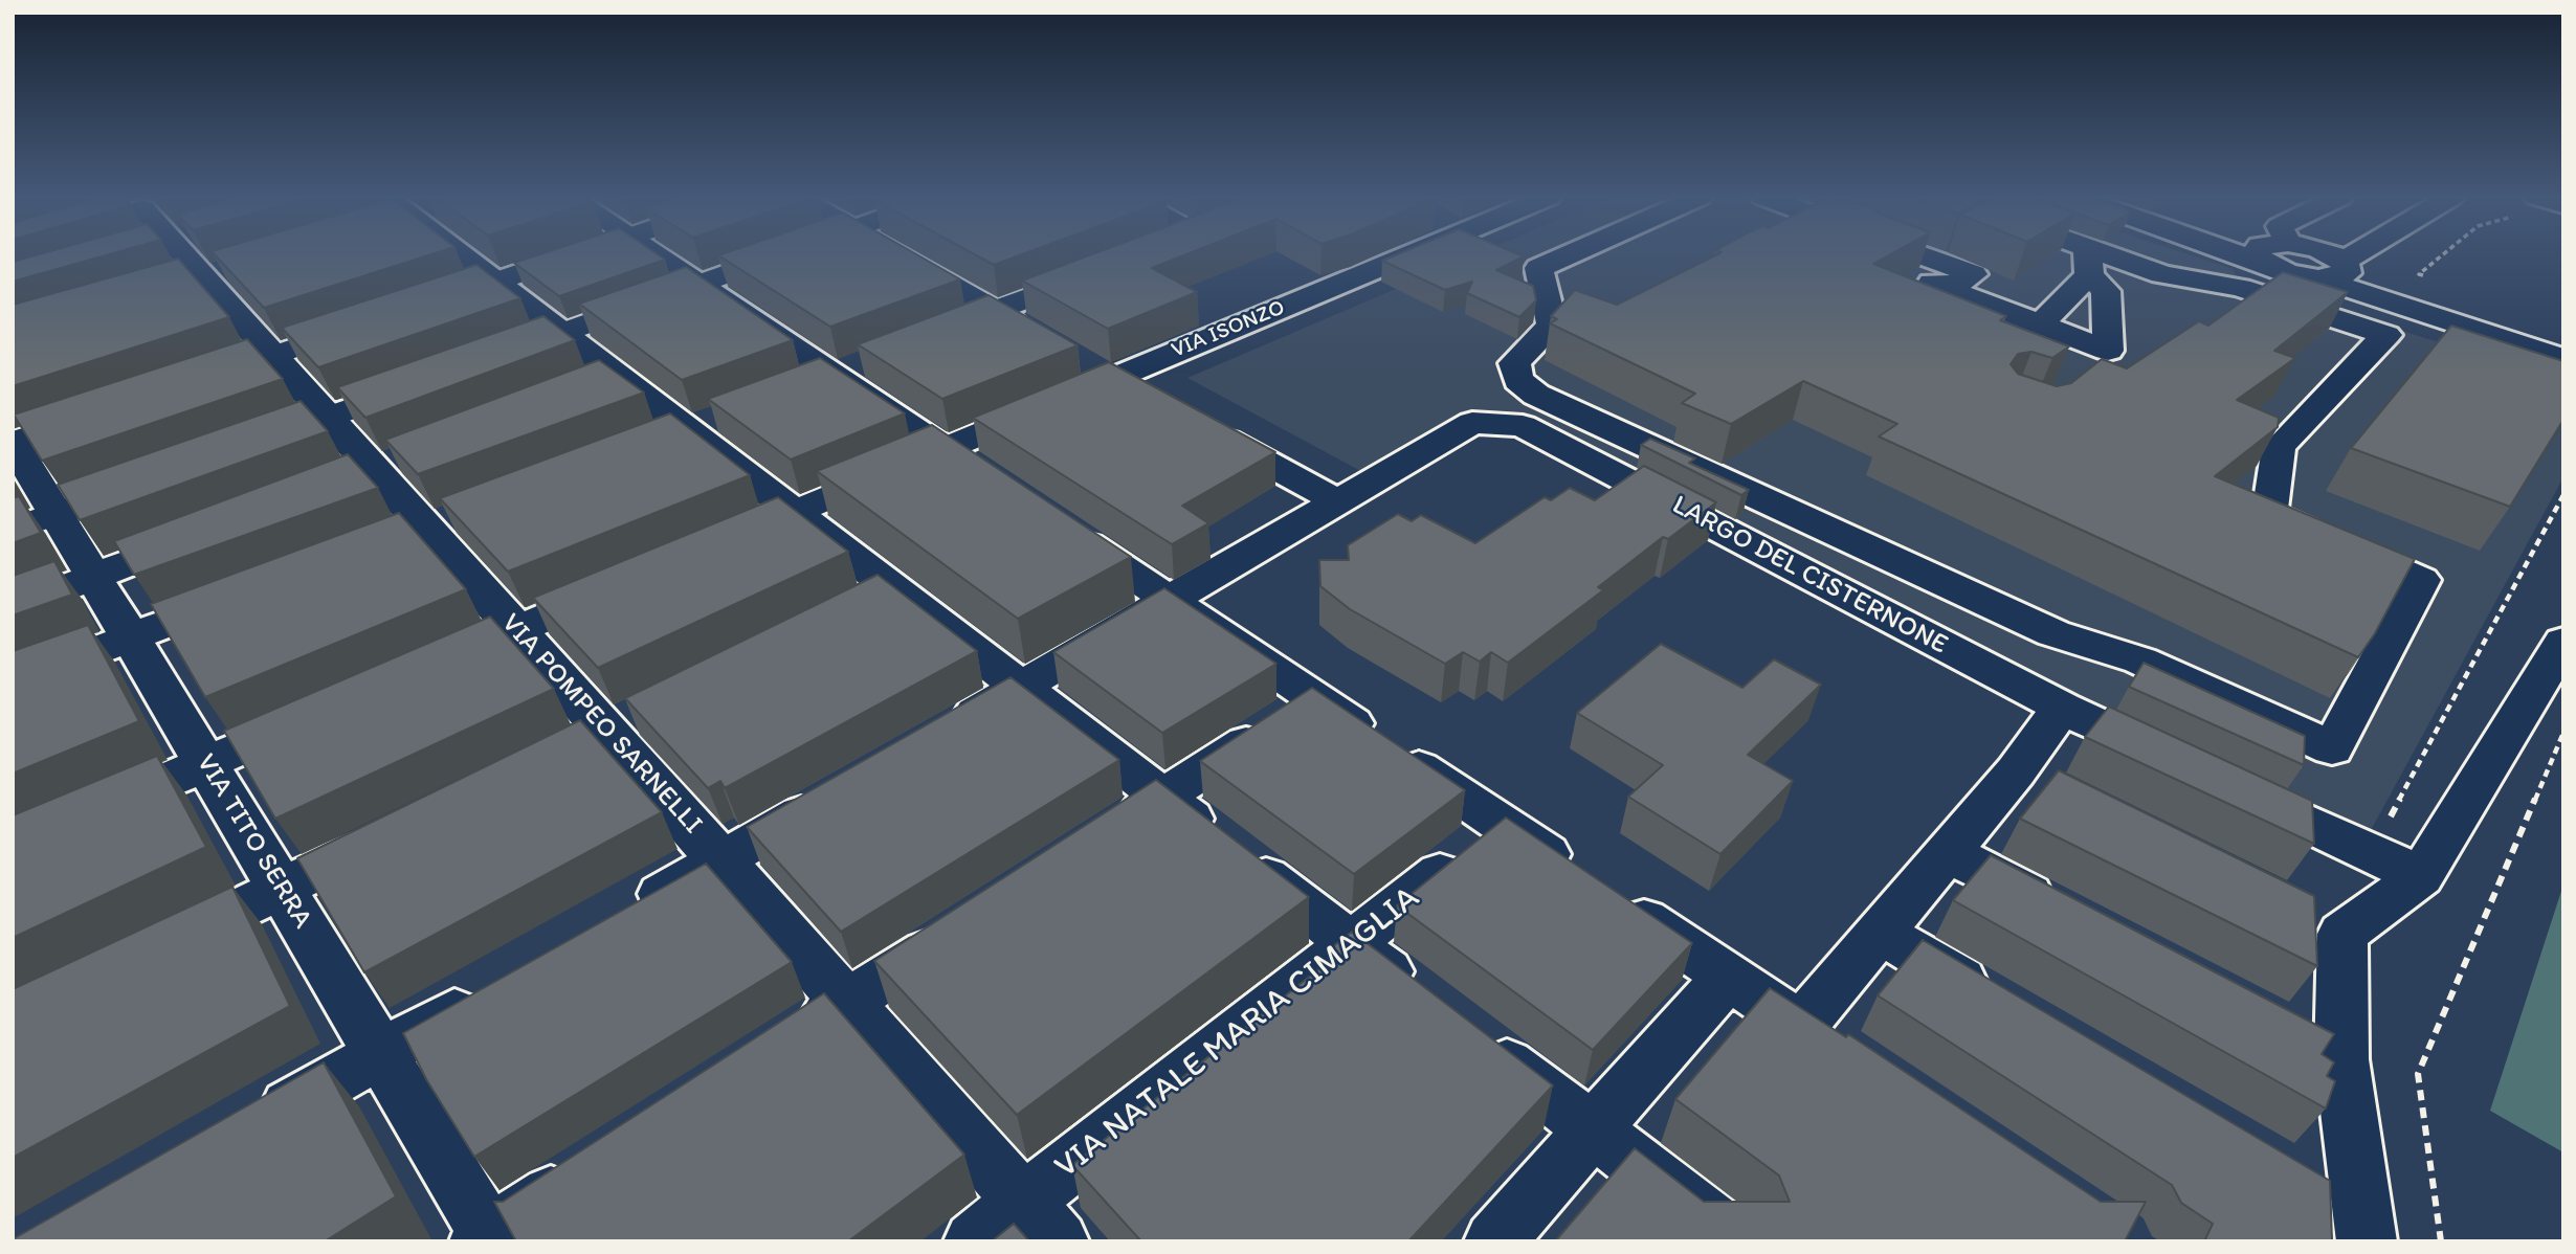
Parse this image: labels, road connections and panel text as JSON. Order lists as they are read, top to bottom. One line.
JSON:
{"streets":{"street":["VIA ISONZO","LARGO DEL CISTERNONE","VIA POMPEO SARNELLI","VIA TITO SERRA","VIA NATALE MARIA CIMAGLIA"]},"crossings":[["VIA POMPEO SARNELLI","VIA NATALE MARIA CIMAGLIA"]]}
